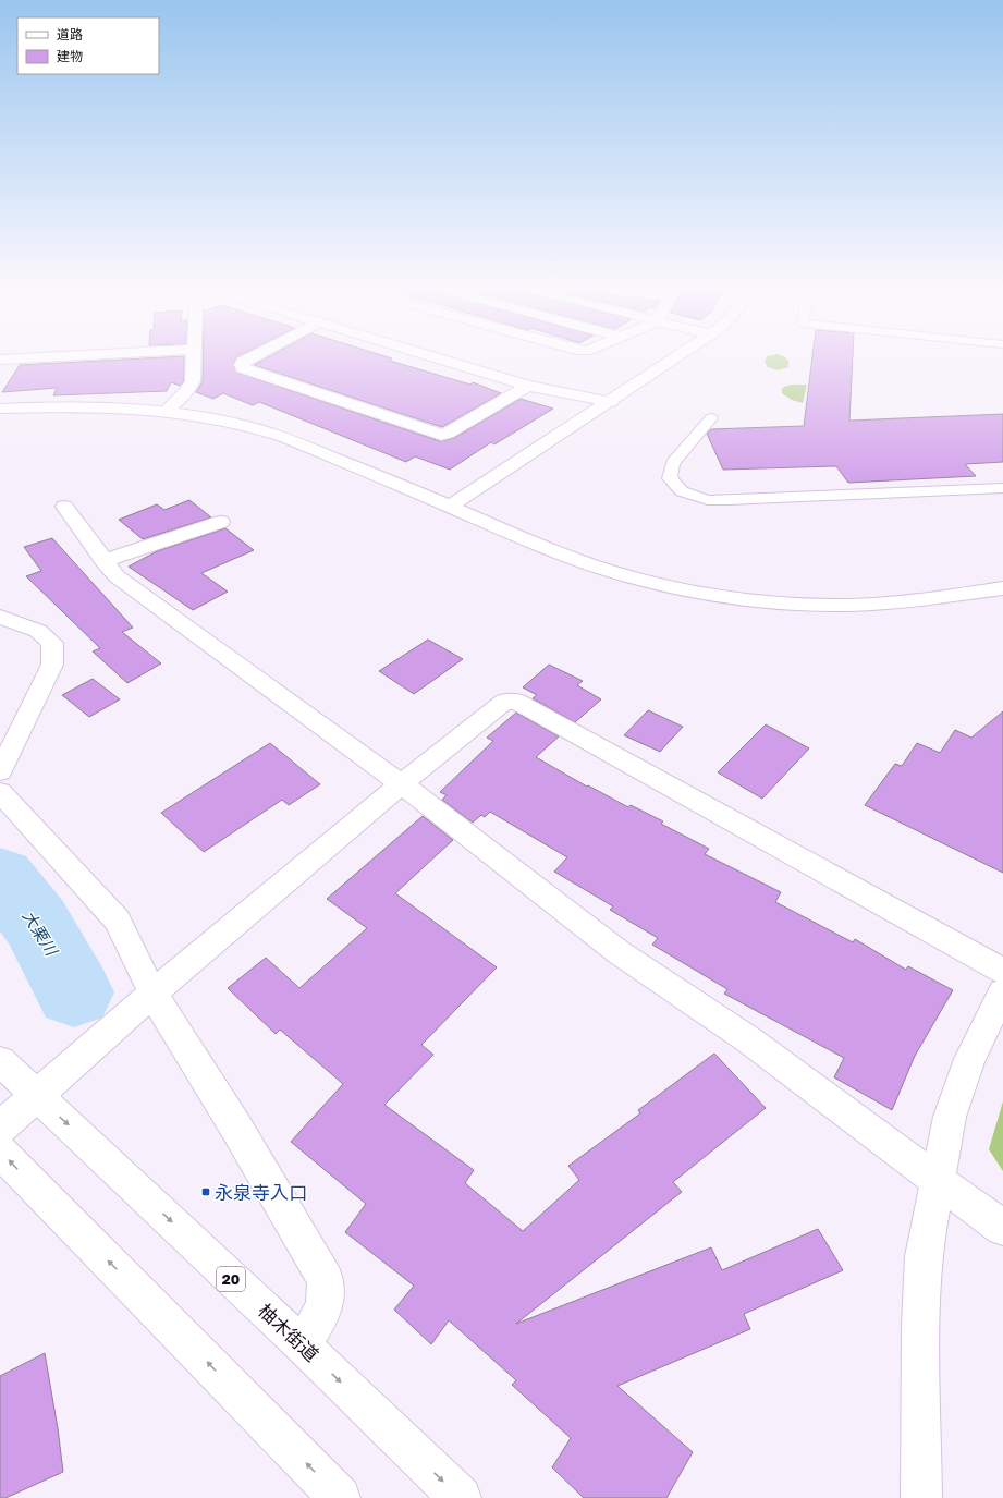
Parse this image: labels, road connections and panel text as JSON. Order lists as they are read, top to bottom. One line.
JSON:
{"streets":{"street":["20","柚木街道"]},"water":["大栗川"],"places":{"transit":["永泉寺入口"]},"legend":["道路","建物"]}
